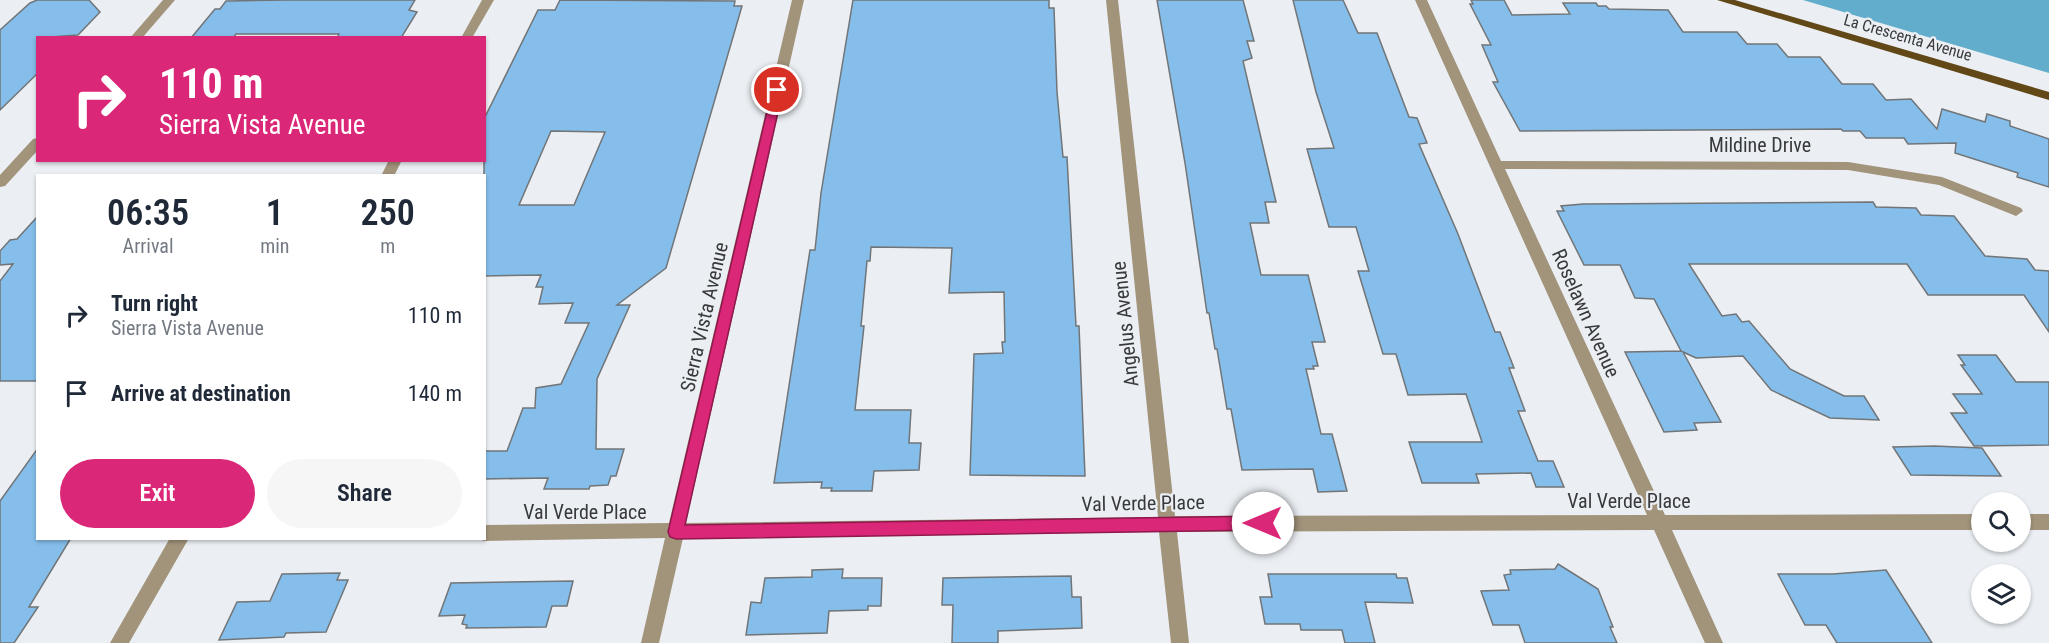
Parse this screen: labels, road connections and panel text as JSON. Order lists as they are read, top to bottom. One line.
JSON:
{"streets":{"main road":["La Crescenta Avenue"],"street":["Mildine Drive","Roselawn Avenue","Sierra Vista Avenue","Angelus Avenue","Val Verde Place"]},"crossings":[["Mildine Drive","Roselawn Avenue"],["Roselawn Avenue","Val Verde Place"],["Sierra Vista Avenue","Val Verde Place"],["Angelus Avenue","Val Verde Place"]],"page":{"turn":["110 m","Sierra Vista Avenue"],"eta":["06:35","Arrival","1","min","250","m"],"list":[{"name":"Turn right","note":"Sierra Vista Avenue","value":"110 m"},{"name":"Arrive at destination","value":"140 m"}],"buttons":["Exit","Share"]}}
